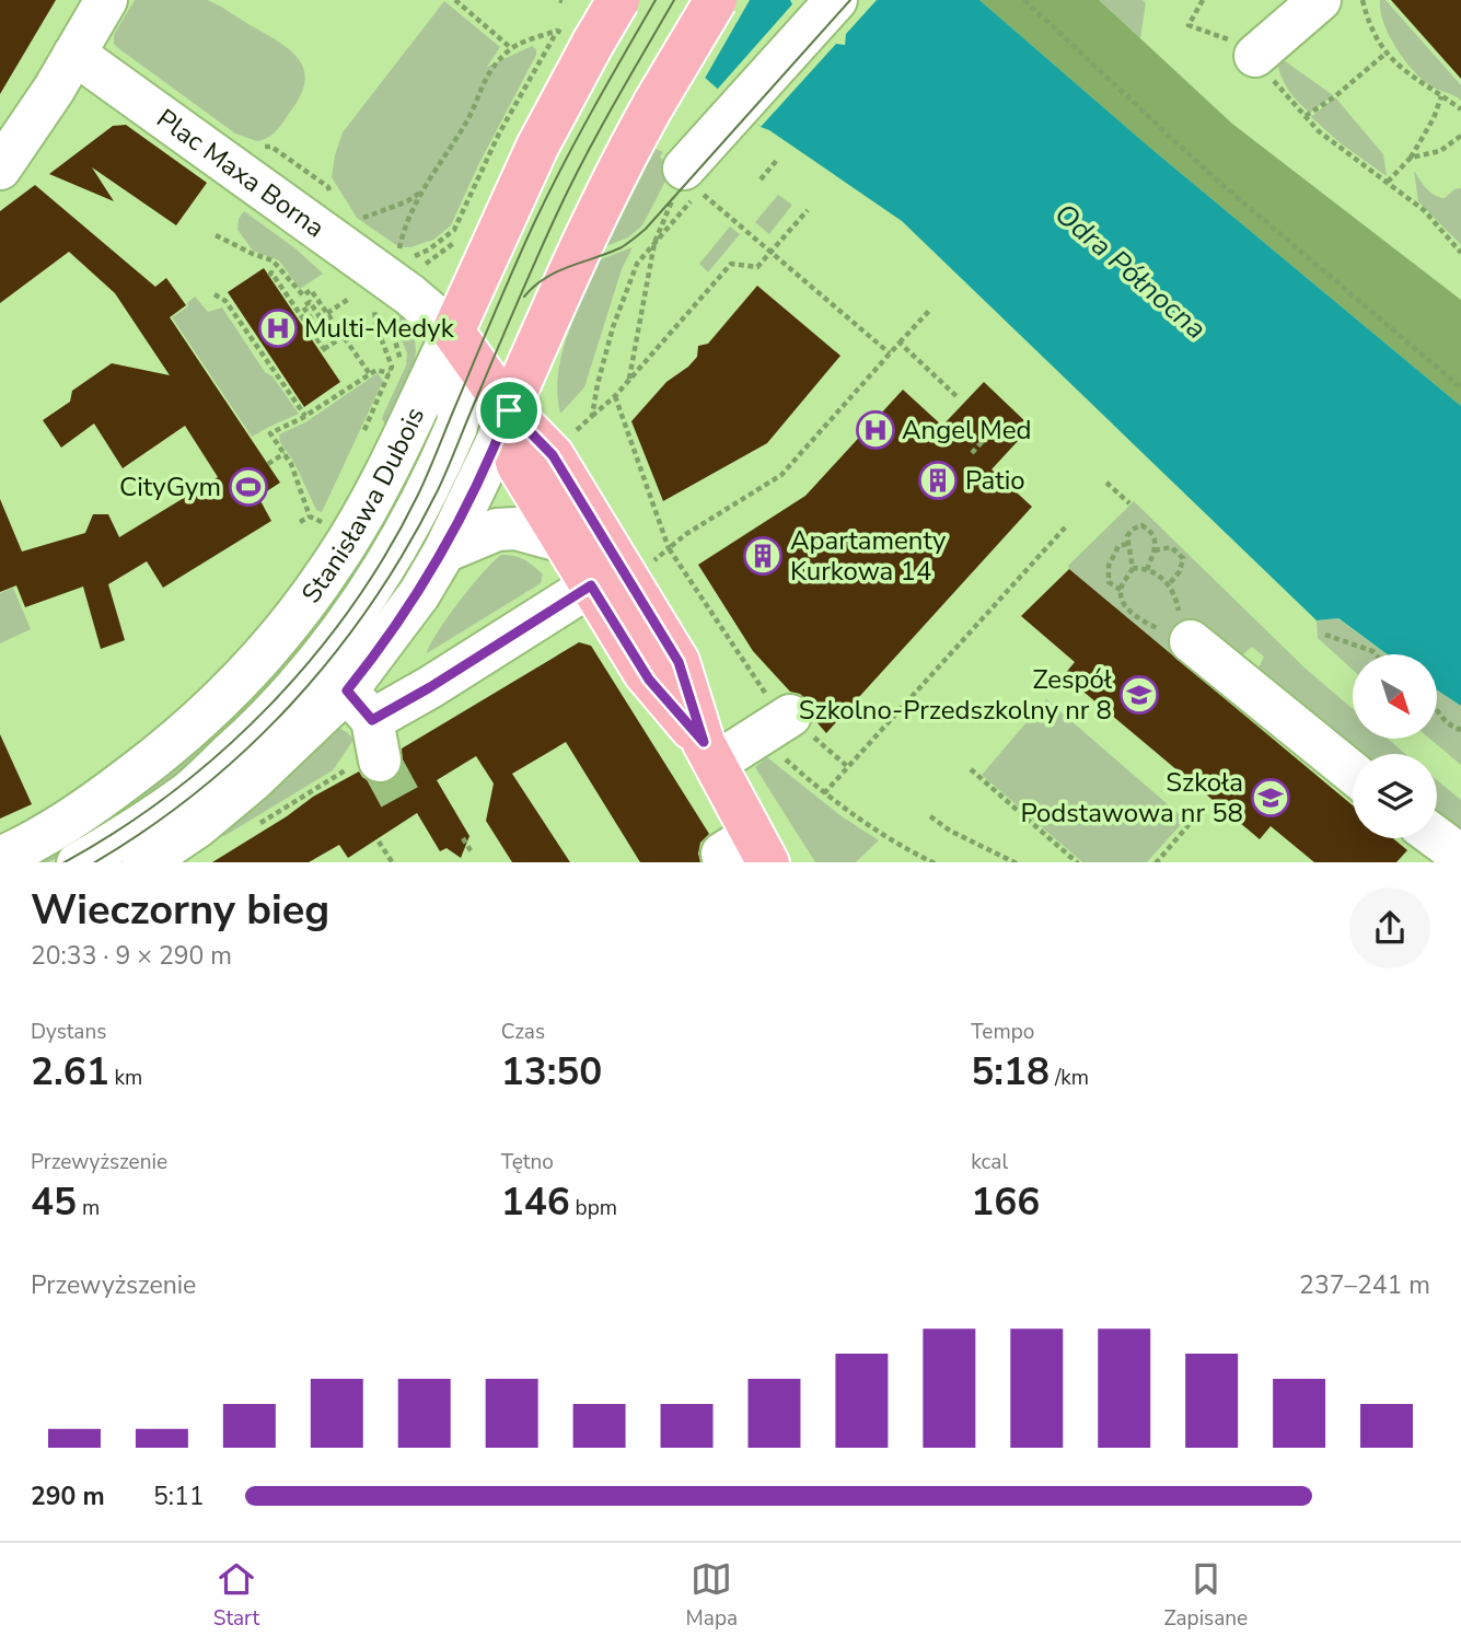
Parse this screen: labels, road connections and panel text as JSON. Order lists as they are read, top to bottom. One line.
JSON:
{"streets":{"main road":["Stanisława Dubois"],"street":["Plac Maxa Borna"]},"crossings":[["Plac Maxa Borna","Stanisława Dubois"]],"water":["Odra Północna"],"places":{"hospital":["Multi-Medyk","Angel Med"],"building":["Patio","Apartamenty Kurkowa 14"],"sports":["CityGym"],"school or university":["Zespół Szkolno-Przedszkolny nr 8","Szkoła Podstawowa nr 58"]},"north":"bottom right","page":{"heading":["Wieczorny bieg","20:33 · 9 × 290 m"],"stats":[["Dystans","2.61 km"],["Czas","13:50"],["Tempo","5:18 /km"],["Przewyższenie","45 m"],["Tętno","146 bpm"],["kcal","166"]],"chart":["Przewyższenie","237–241 m"],"list":[{"name":"290 m","note":"5:11"}],"tabs":["Start","Mapa","Zapisane"]}}
